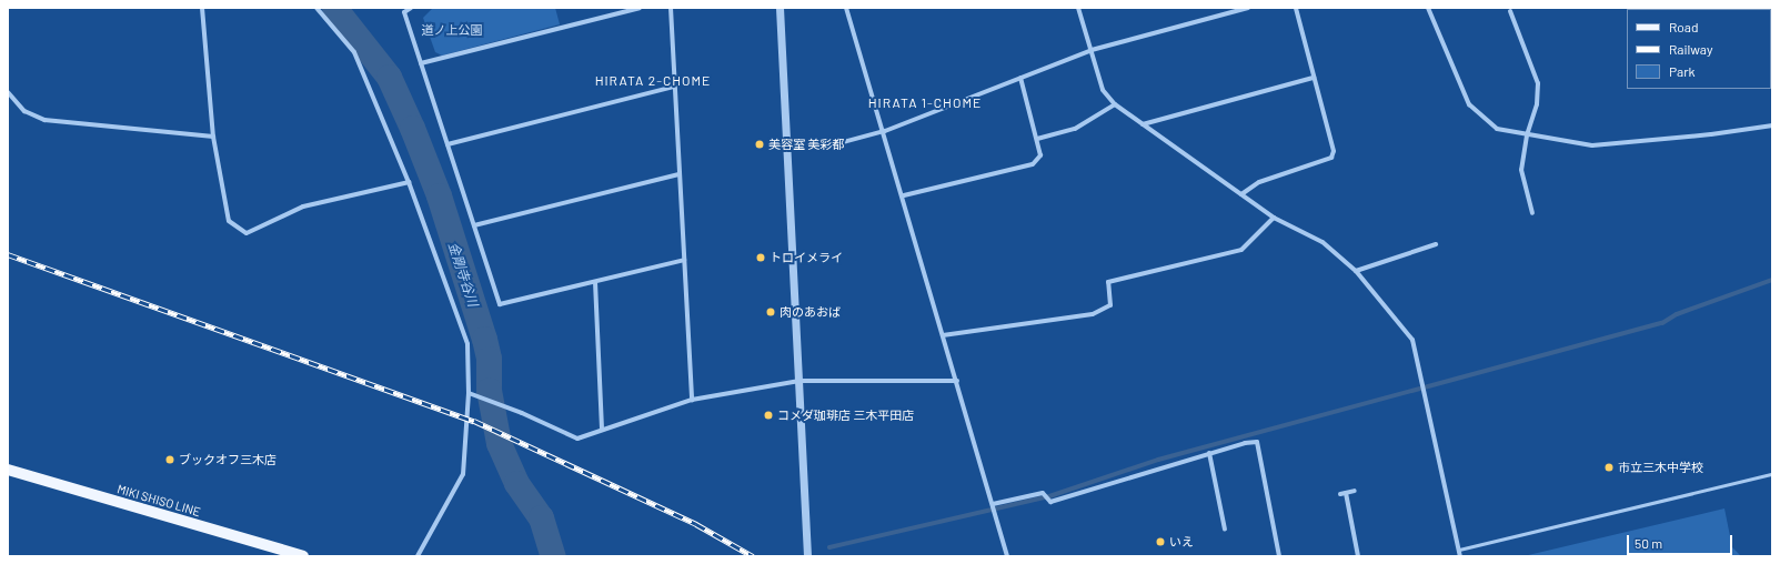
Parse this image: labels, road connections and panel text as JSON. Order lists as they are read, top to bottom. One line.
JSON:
{"streets":{"main road":["MIKI SHISO LINE"]},"districts":["HIRATA 2-CHOME","HIRATA 1-CHOME"],"water":["金剛寺谷川"],"parks":["道ノ上公園"],"places":["美容室 美彩都","トロイメライ","肉のあおば","コメダ珈琲店 三木平田店","ブックオフ三木店","市立三木中学校","いえ"],"legend":["Road","Railway","Park"],"scale_bar":"50 m"}
